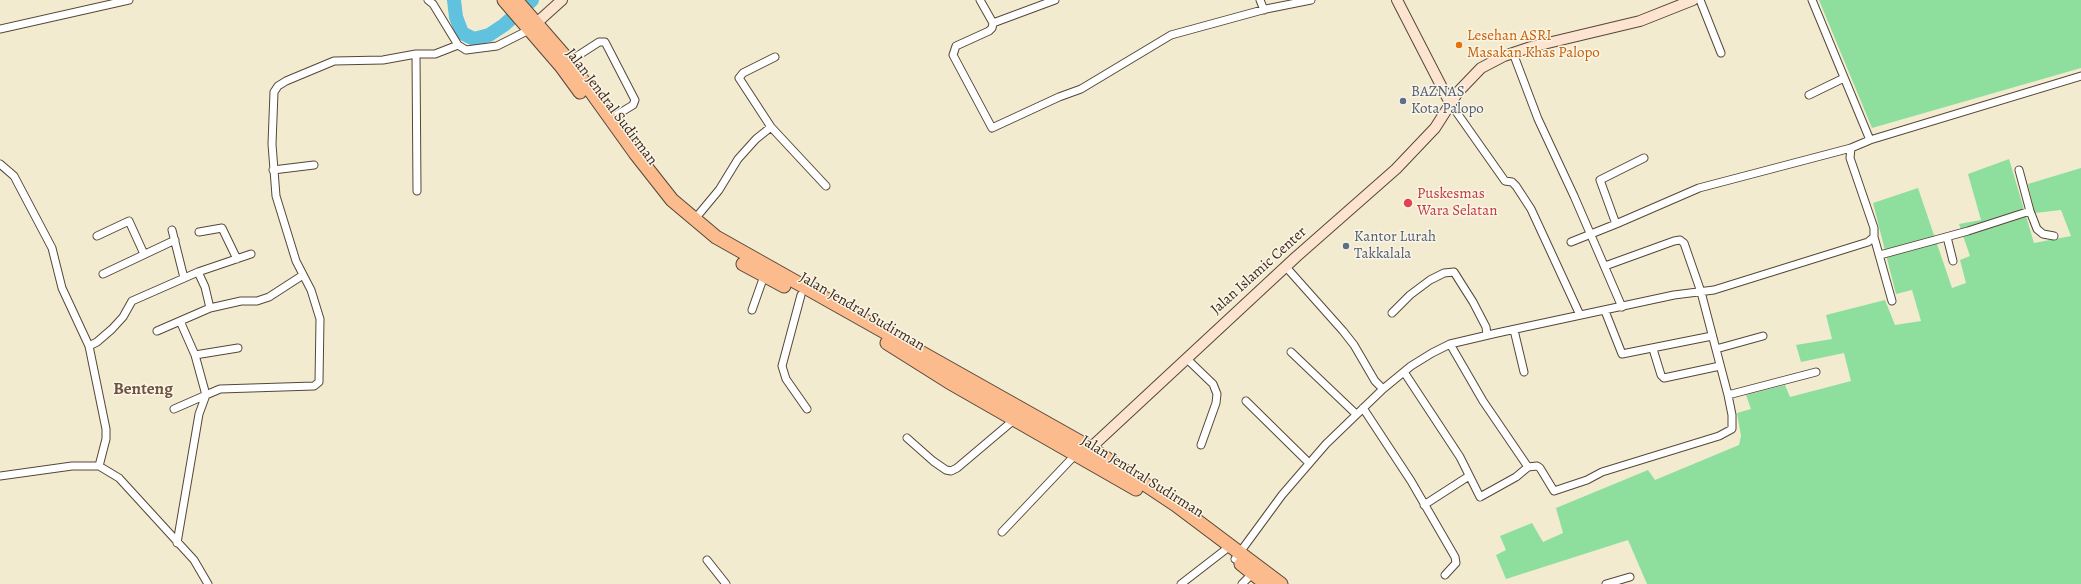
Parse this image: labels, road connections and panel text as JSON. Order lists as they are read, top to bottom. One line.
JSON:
{"streets":{"highway":["Jalan Jendral Sudirman"],"street":["Jalan Islamic Center"]},"crossings":[["Jalan Jendral Sudirman","Jalan Islamic Center"]],"districts":["Benteng"],"places":["Lesehan ASRI Masakan Khas Palopo","BAZNAS Kota Palopo","Puskesmas Wara Selatan","Kantor Lurah Takkalala"]}
